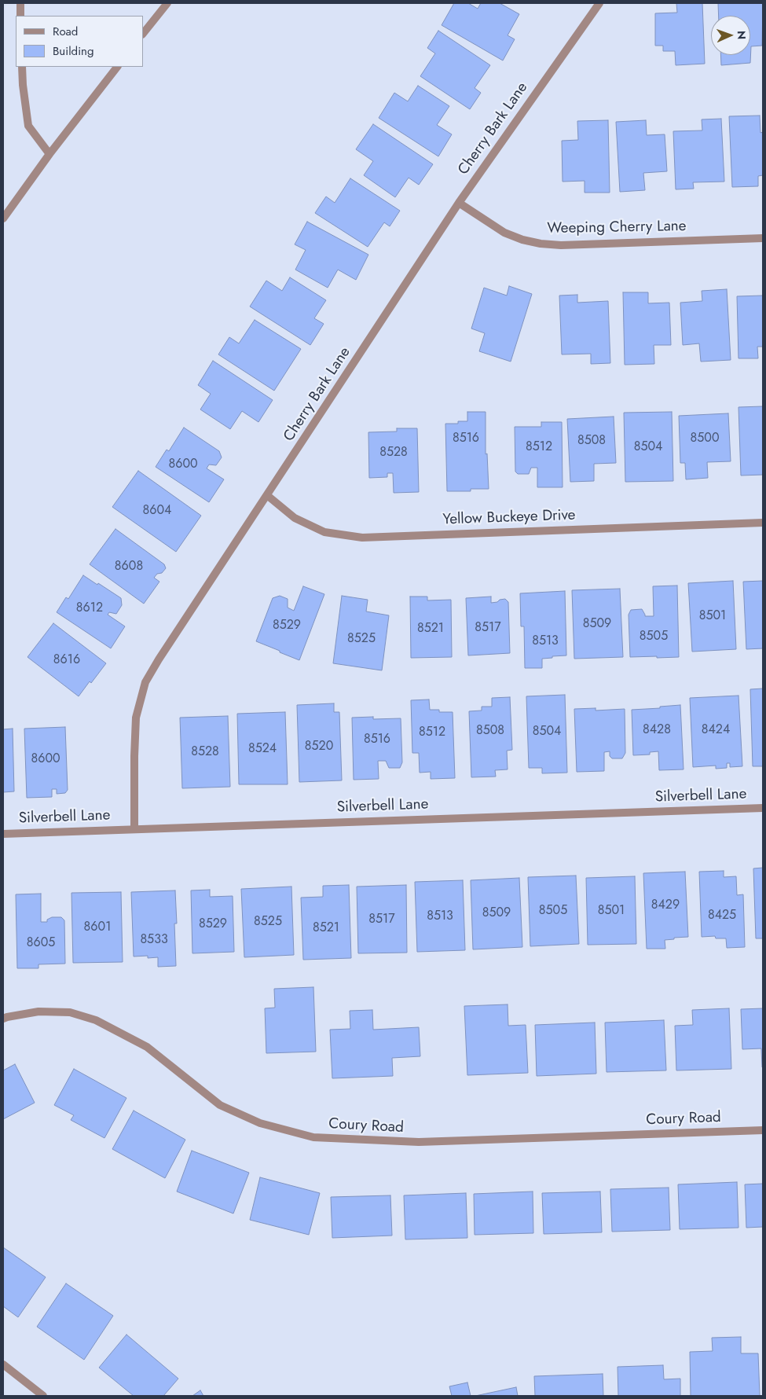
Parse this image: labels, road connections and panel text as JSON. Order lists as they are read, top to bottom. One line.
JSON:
{"streets":{"street":["Cherry Bark Lane","Weeping Cherry Lane","Yellow Buckeye Drive","Silverbell Lane","Coury Road"]},"crossings":[["Cherry Bark Lane","Weeping Cherry Lane"],["Cherry Bark Lane","Yellow Buckeye Drive"],["Cherry Bark Lane","Silverbell Lane"]],"house_numbers":["8516","8500","8508","8512","8504","8528","8600","8604","8608","8612","8501","8509","8529","8517","8521","8505","8525","8513","8616","8428","8424","8508","8504","8512","8516","8520","8524","8528","8600","8429","8505","8501","8509","8425","8513","8517","8525","8529","8601","8521","8533","8605"],"legend":["Road","Building"],"north":"right"}
